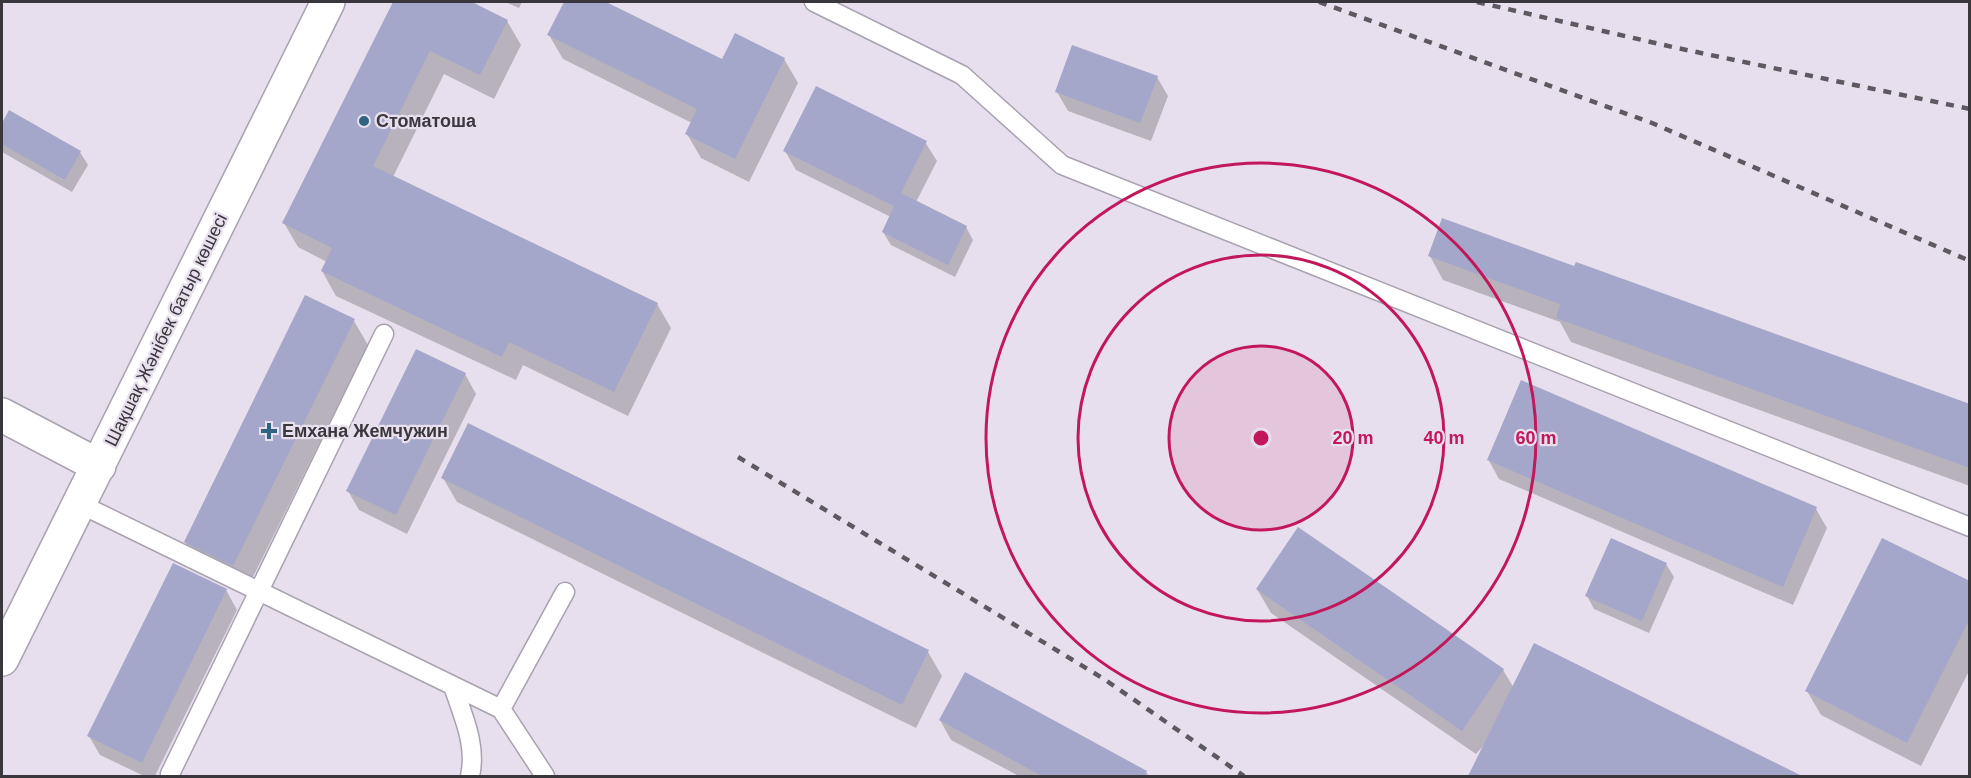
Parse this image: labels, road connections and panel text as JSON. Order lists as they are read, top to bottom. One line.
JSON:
{"streets":{"street":["Шақшақ Жәнібек батыр көшесі"]},"places":{"other":["Стоматоша"],"health":["Емхана Жемчужин"]},"rings":["20 m","40 m","60 m"]}
